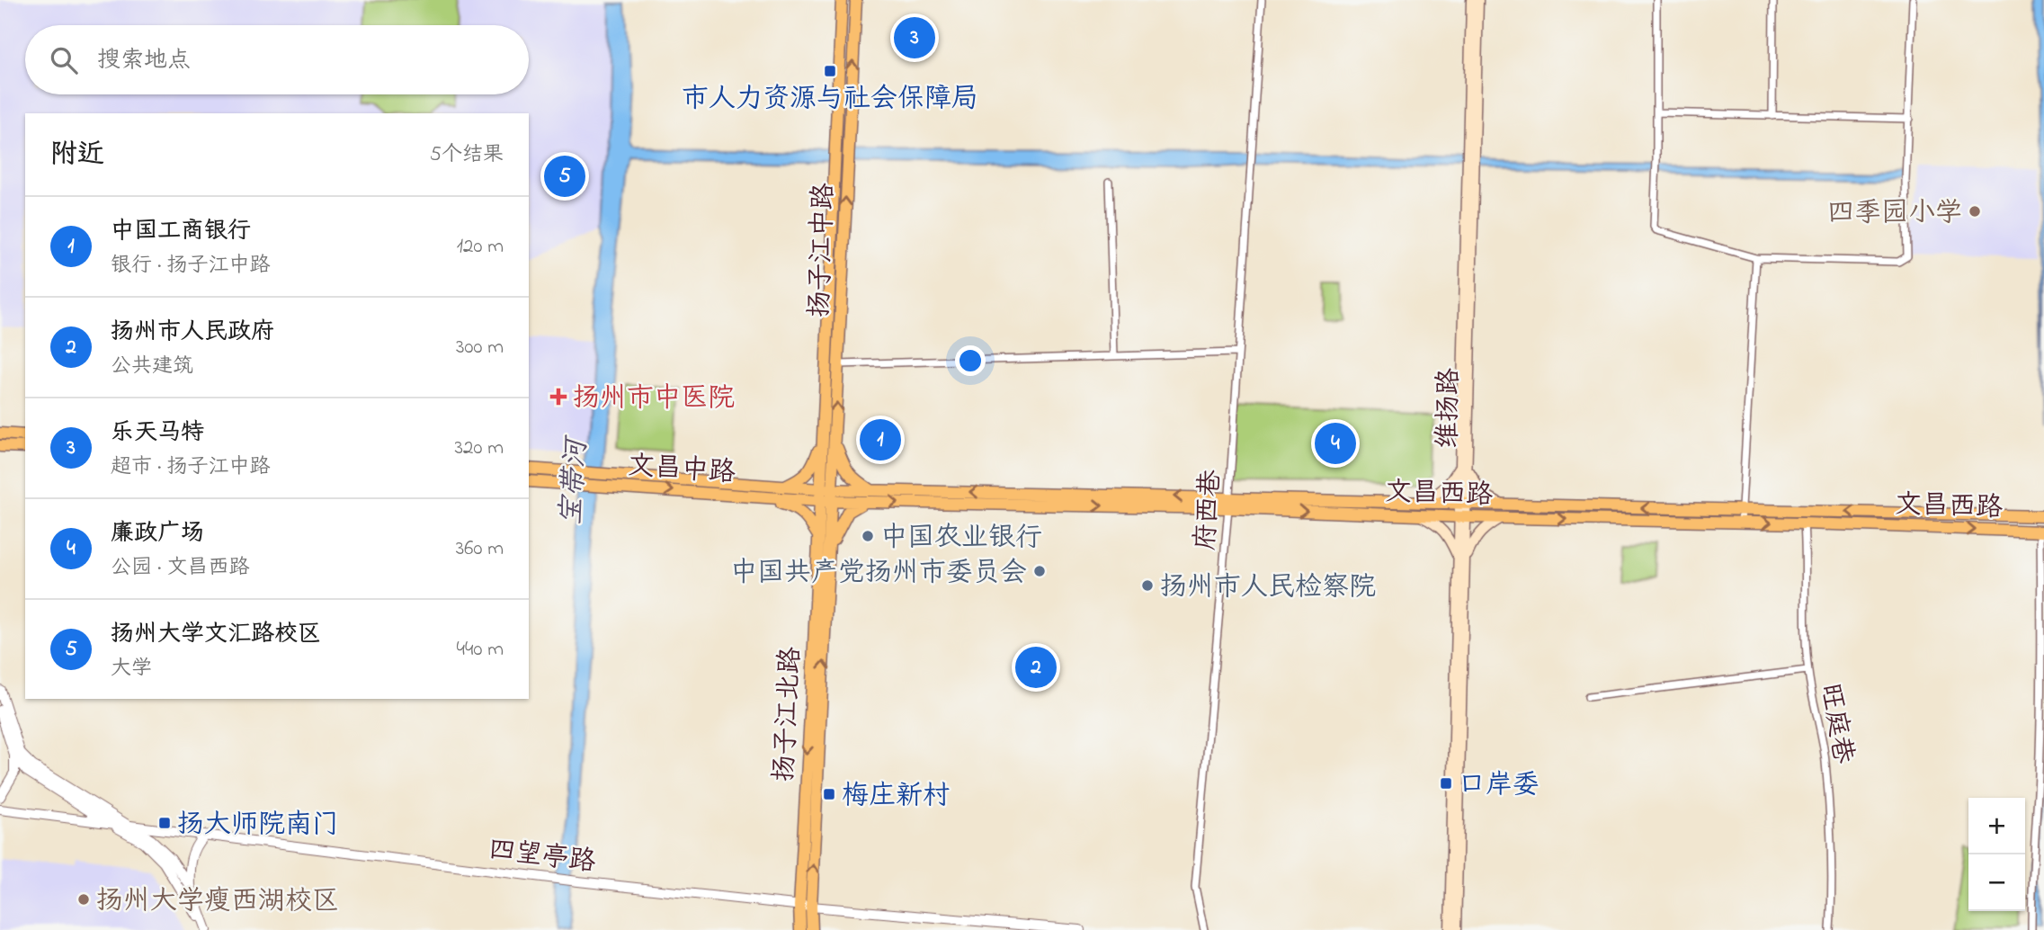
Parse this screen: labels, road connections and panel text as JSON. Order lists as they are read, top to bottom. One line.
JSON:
{"streets":{"main road":["扬子江中路","维扬路","文昌中路","文昌西路","扬子江北路"],"street":["府西巷","旺庭巷","四望亭路"]},"crossings":[["扬子江中路","文昌中路"],["扬子江中路","文昌西路"],["扬子江中路","扬子江北路"],["维扬路","文昌西路"],["文昌中路","扬子江北路"],["文昌西路","府西巷"],["文昌西路","扬子江北路"],["文昌西路","旺庭巷"],["扬子江北路","四望亭路"]],"water":["宝带河"],"places":{"transit":["市人力资源与社会保障局","口岸委","梅庄新村","扬大师院南门"],"other":["四季园小学","中国农业银行","中国共产党扬州市委员会","扬州市人民检察院","扬州大学瘦西湖校区"],"health":["扬州市中医院"]},"page":{"pins":["3","5","1","4","2"],"search":"搜索地点","heading":["附近","5个结果"],"list":[{"mark":"1","name":"中国工商银行","note":"银行 · 扬子江中路","value":"120 m"},{"mark":"2","name":"扬州市人民政府","note":"公共建筑","value":"300 m"},{"mark":"3","name":"乐天马特","note":"超市 · 扬子江中路","value":"320 m"},{"mark":"4","name":"廉政广场","note":"公园 · 文昌西路","value":"360 m"},{"mark":"5","name":"扬州大学文汇路校区","note":"大学","value":"440 m"}],"map_buttons":["+","−"]}}
